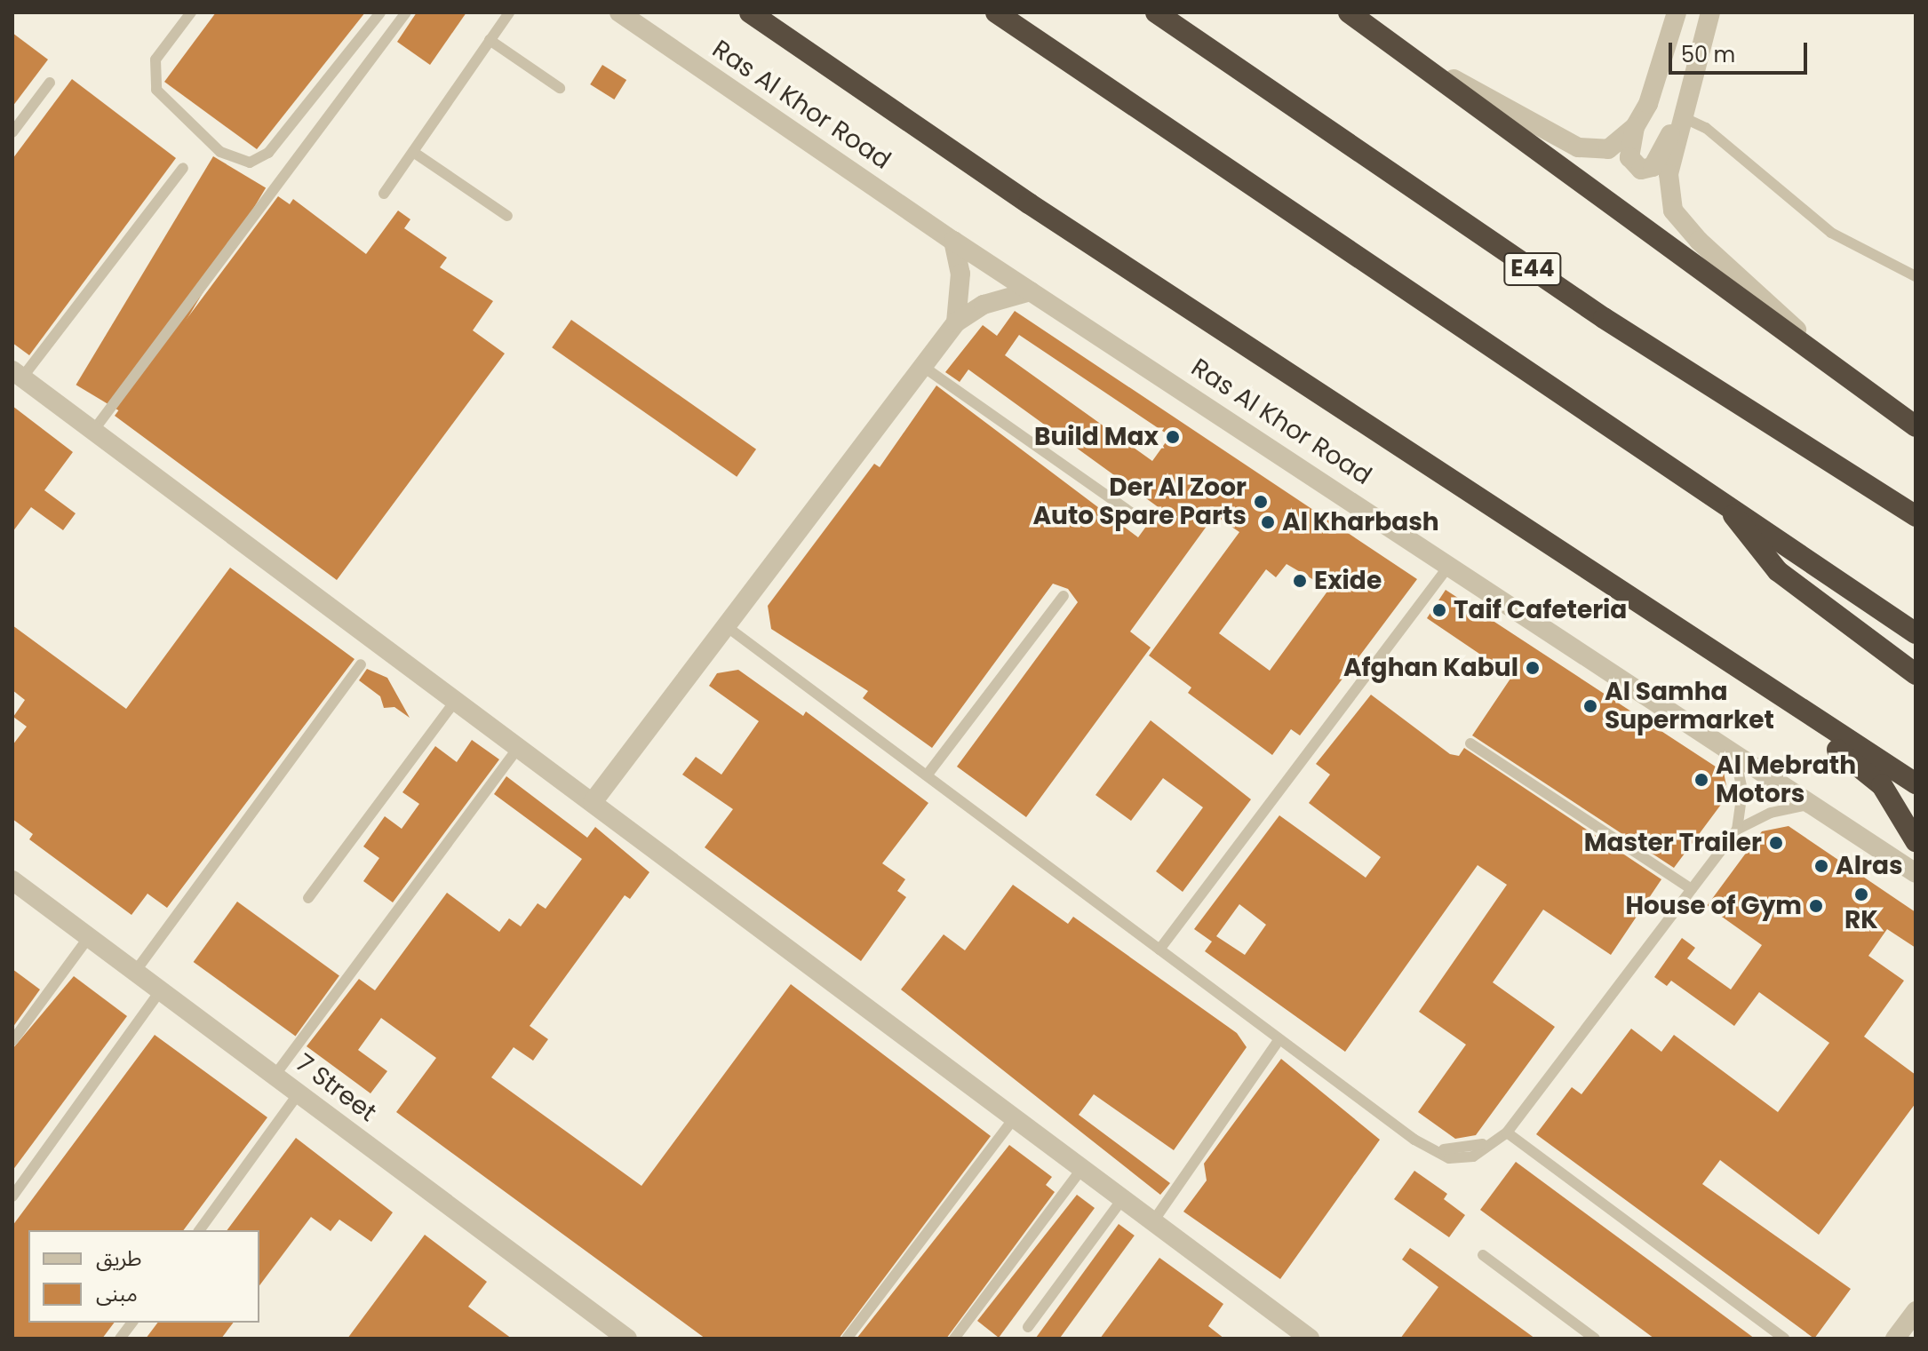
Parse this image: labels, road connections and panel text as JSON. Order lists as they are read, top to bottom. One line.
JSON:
{"streets":{"highway":["E44"],"street":["Ras Al Khor Road","7 Street"]},"places":["Build Max","Der Al Zoor Auto Spare Parts","Al Kharbash","Exide","Taif Cafeteria","Afghan Kabul","Al Samha Supermarket","Al Mebrath Motors","Master Trailer","Alras","RK","House of Gym"],"legend":["طريق","مبنى"],"scale_bar":"50 m"}
